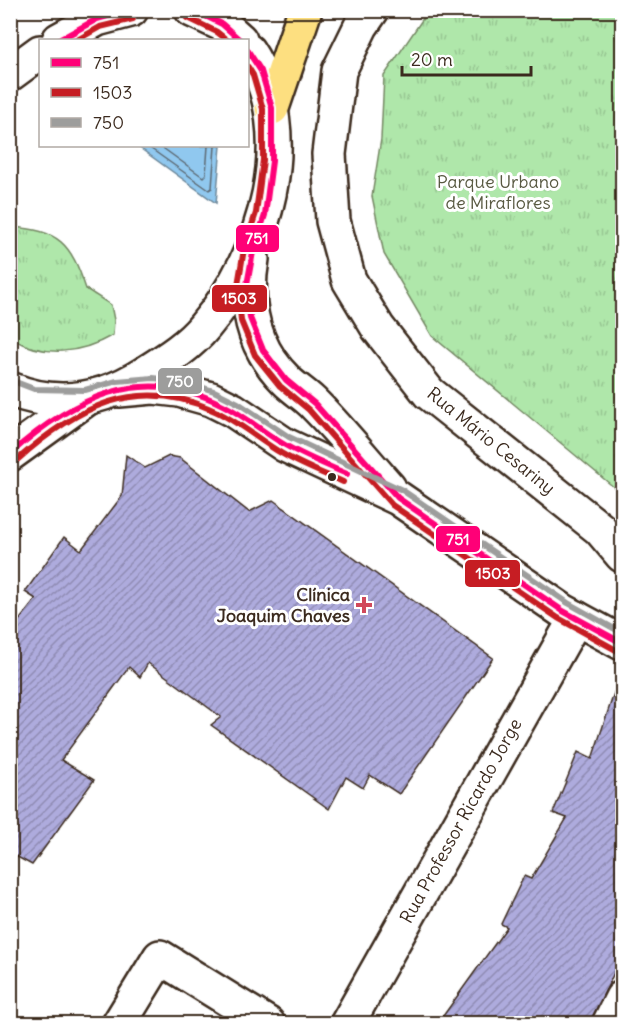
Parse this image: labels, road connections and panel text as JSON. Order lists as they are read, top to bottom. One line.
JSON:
{"streets":{"street":["Rua Mário Cesariny","Rua Professor Ricardo Jorge"]},"parks":["Parque Urbano de Miraflores"],"places":{"health":["Clínica Joaquim Chaves"]},"lines":["transit line 751","transit line 1503","transit line 750"],"legend":["751","1503","750"],"scale_bar":"20 m"}
